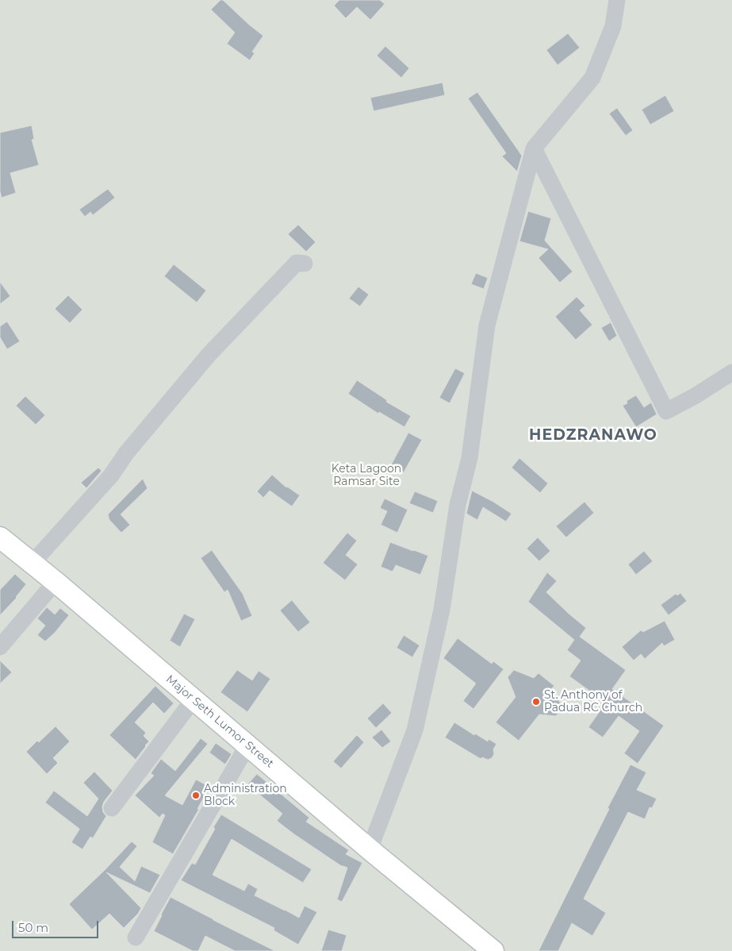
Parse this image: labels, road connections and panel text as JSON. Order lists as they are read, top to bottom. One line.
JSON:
{"streets":{"main road":["Major Seth Lumor Street"]},"districts":["HEDZRANAWO"],"parks":["Keta Lagoon Ramsar Site"],"places":["St. Anthony of Padua RC Church","Administration Block"],"scale_bar":"50 m"}
